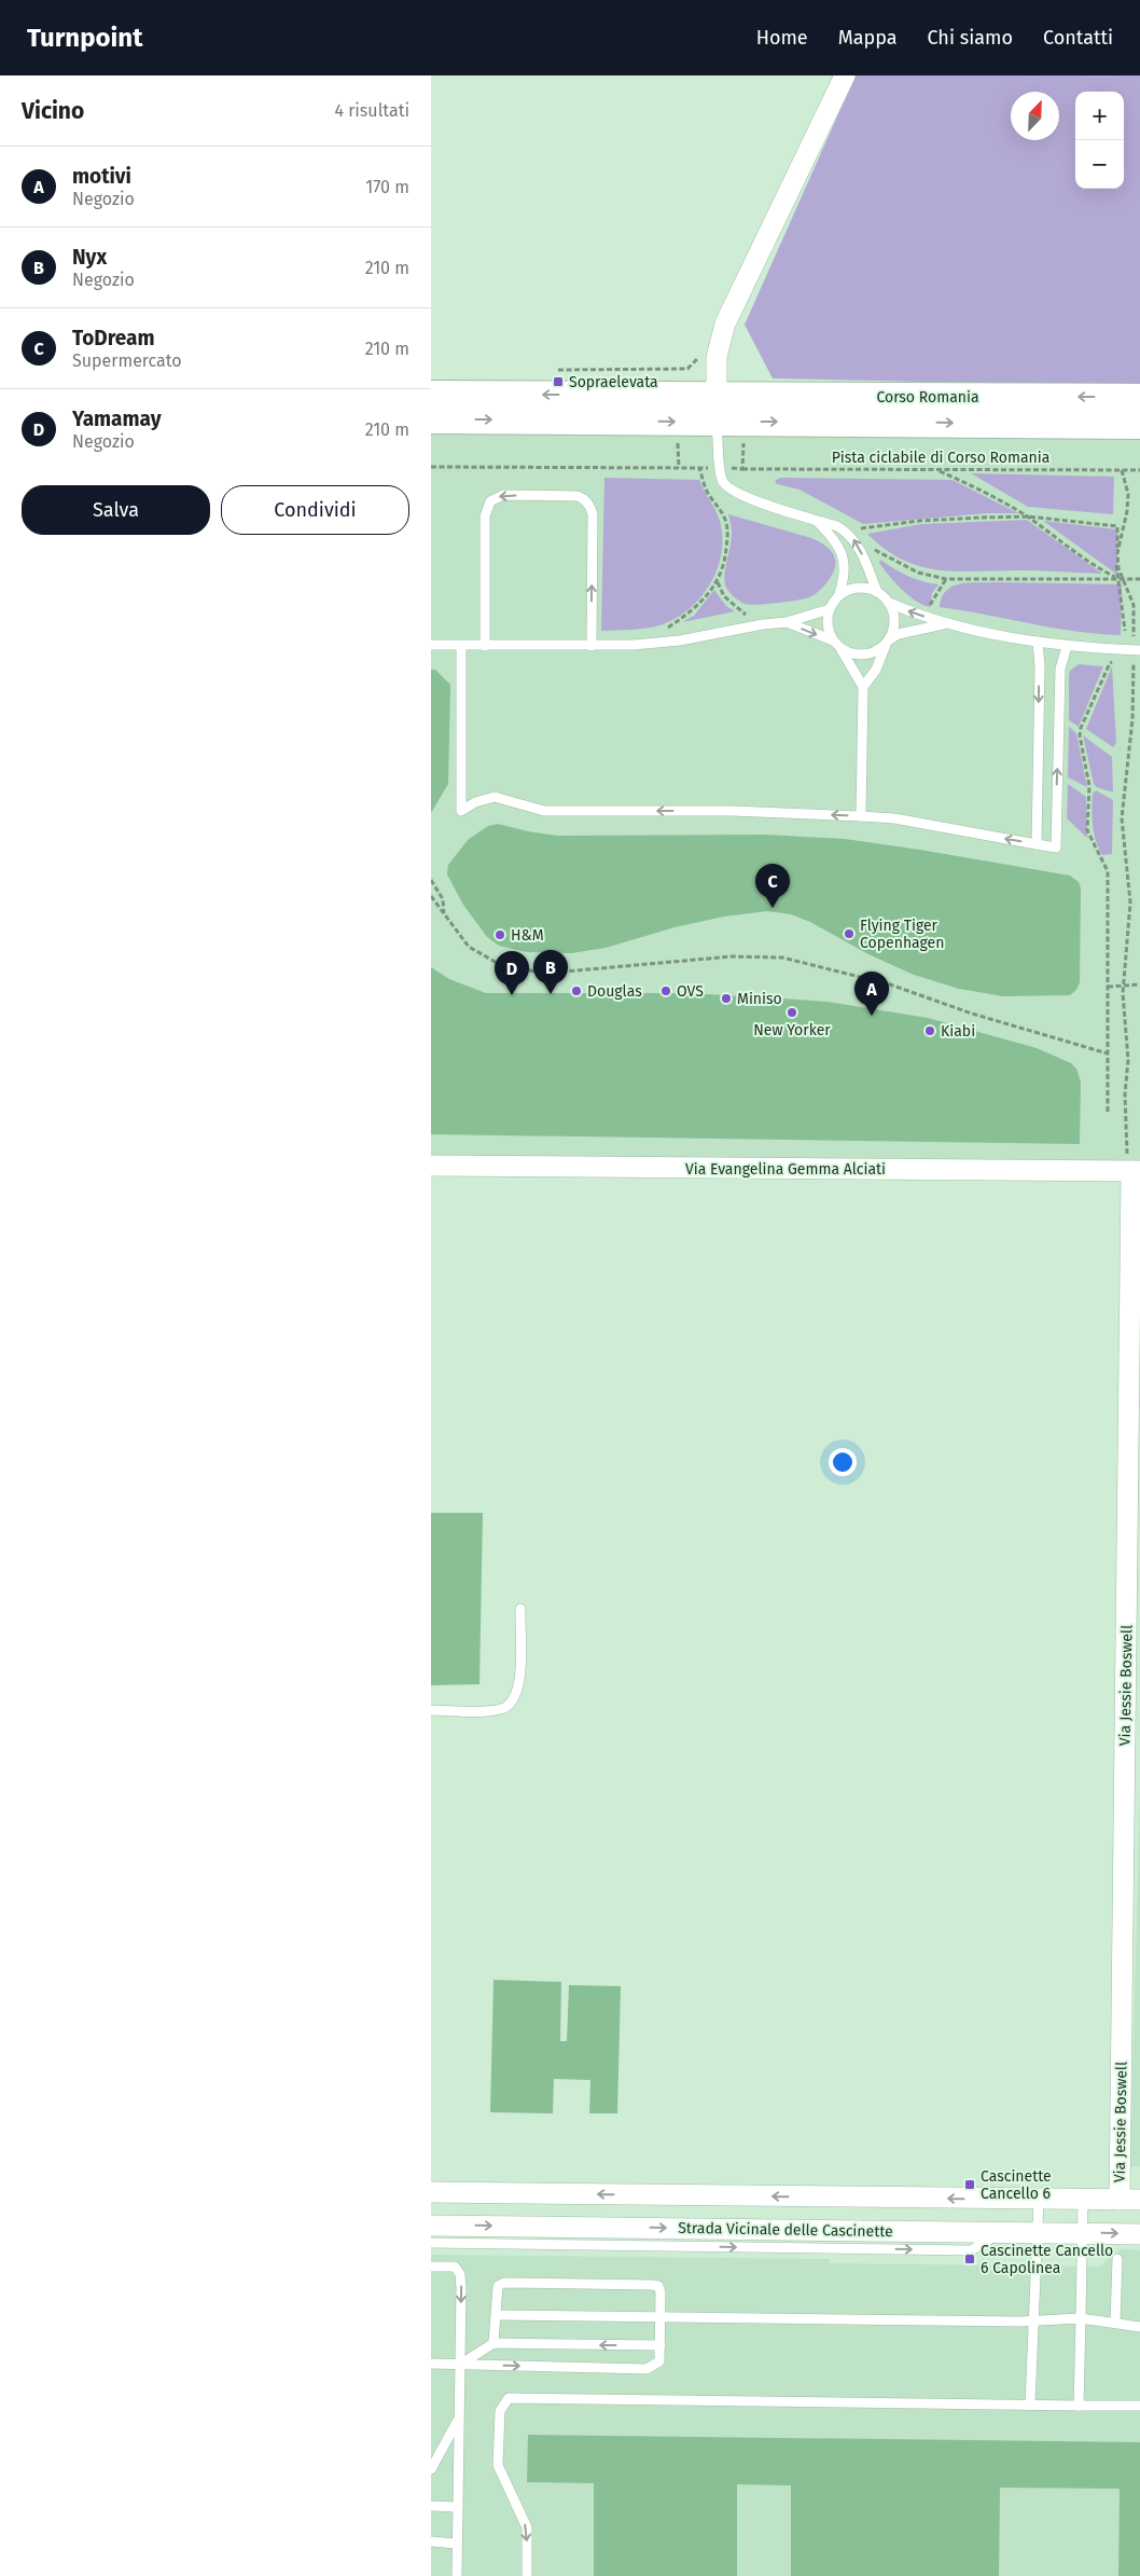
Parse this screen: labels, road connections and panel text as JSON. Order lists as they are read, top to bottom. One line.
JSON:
{"streets":{"main road":["Corso Romania"],"street":["Via Evangelina Gemma Alciati","Via Jessie Boswell","Strada Vicinale delle Cascinette"],"path":["Pista ciclabile di Corso Romania"]},"crossings":[["Via Evangelina Gemma Alciati","Via Jessie Boswell"]],"places":{"transit":["Sopraelevata","Cascinette Cancello 6","Cascinette Cancello 6 Capolinea"],"other":["Flying Tiger Copenhagen","H&M","Douglas","OVS","Miniso","New Yorker","Kiabi"]},"north":"top right","page":{"header":"Turnpoint","nav":["Home","Mappa","Chi siamo","Contatti"],"heading":["Vicino","4 risultati"],"map_buttons":["+","−"],"list":[{"mark":"A","name":"motivi","note":"Negozio","value":"170 m"},{"mark":"B","name":"Nyx","note":"Negozio","value":"210 m"},{"mark":"C","name":"ToDream","note":"Supermercato","value":"210 m"},{"mark":"D","name":"Yamamay","note":"Negozio","value":"210 m"}],"buttons":["Salva","Condividi"],"pins":["C","B","D","A"]}}
